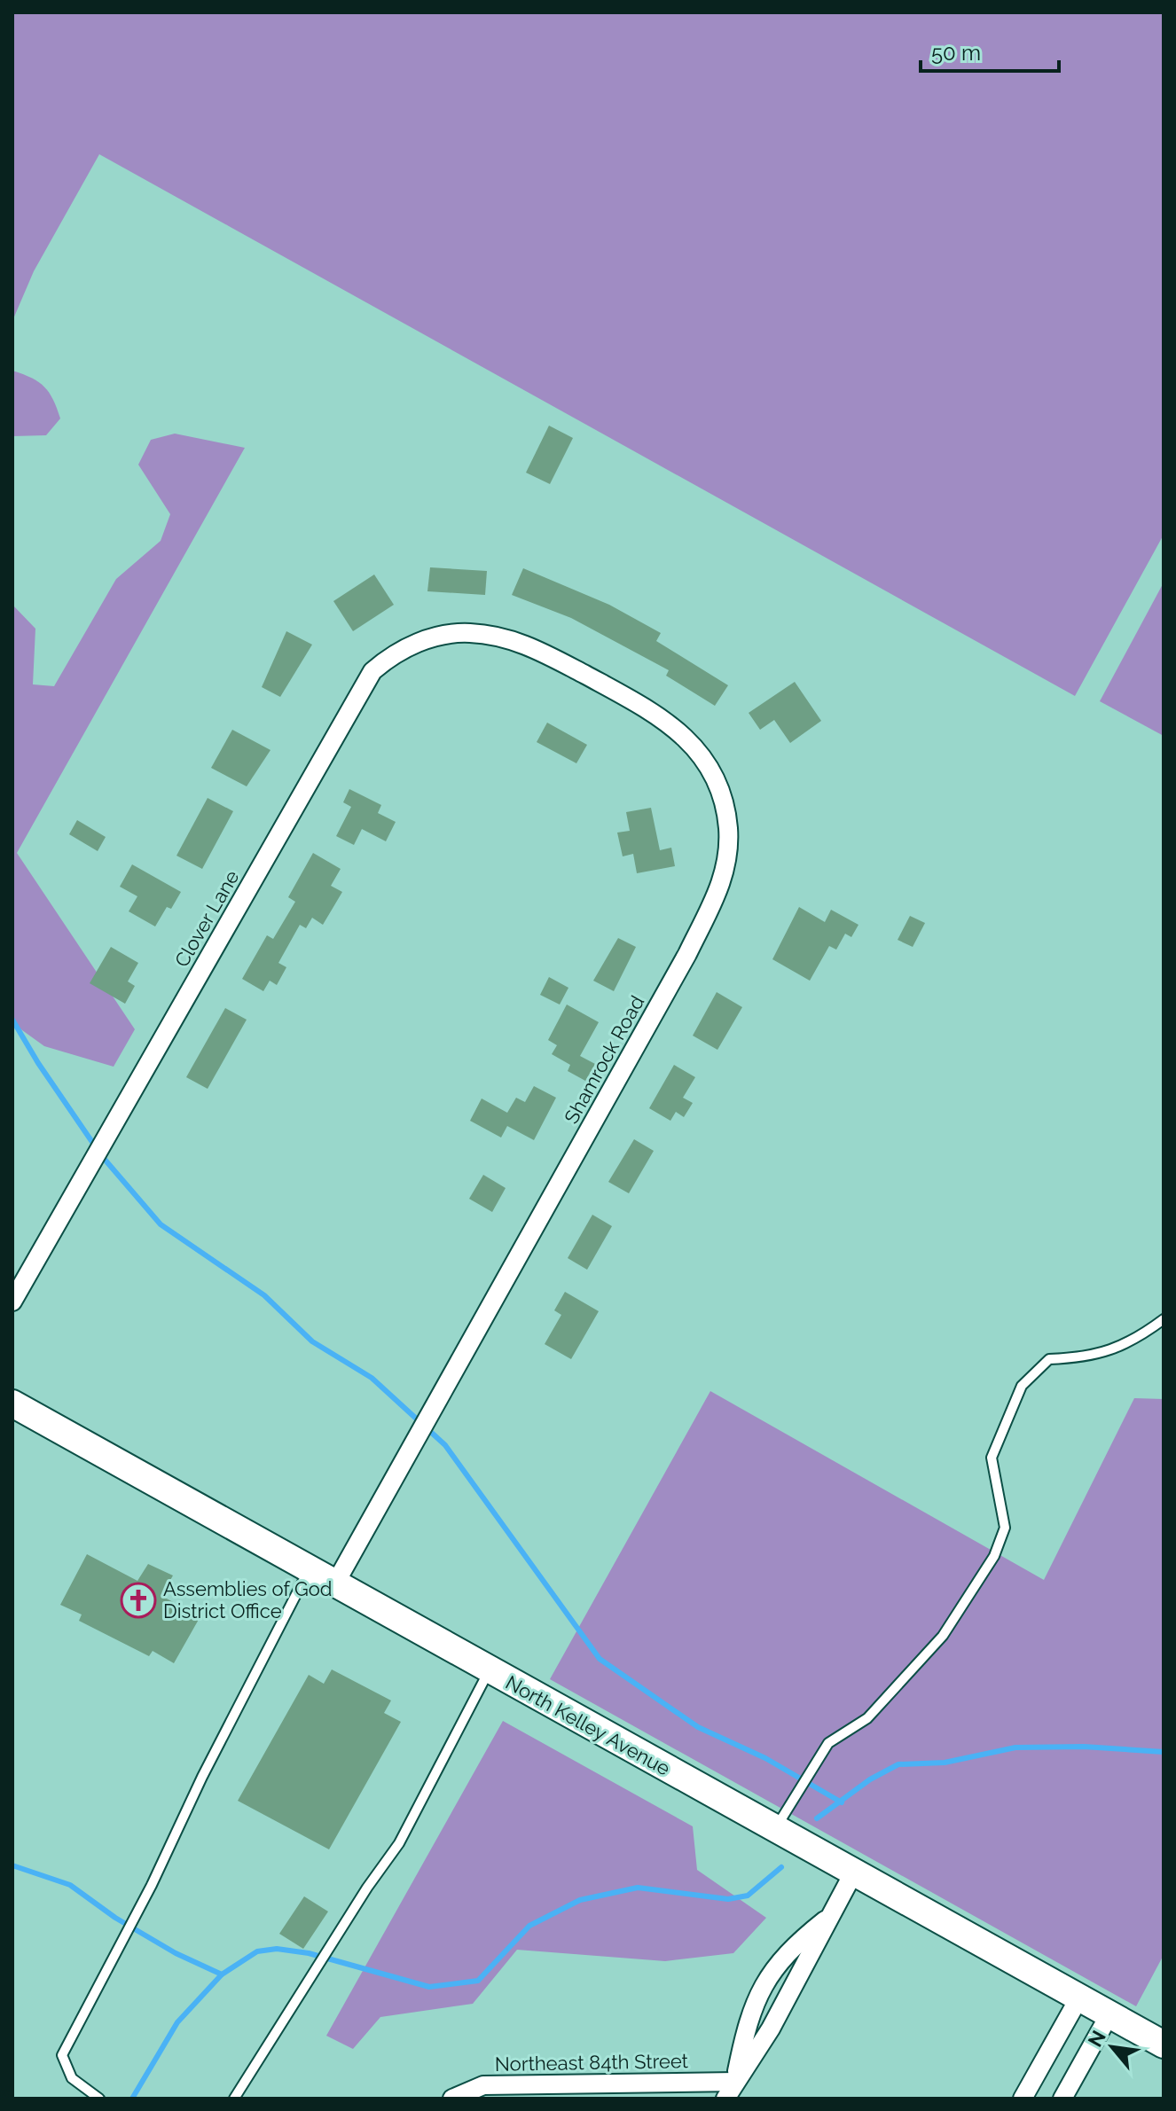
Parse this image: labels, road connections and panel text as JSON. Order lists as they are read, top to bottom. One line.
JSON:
{"streets":{"main road":["North Kelley Avenue"],"street":["Clover Lane","Shamrock Road","Northeast 84th Street"]},"crossings":[["Clover Lane","Shamrock Road"],["Shamrock Road","North Kelley Avenue"]],"places":{"church":["Assemblies of God District Office"]},"scale_bar":"50 m","north":"top left"}
